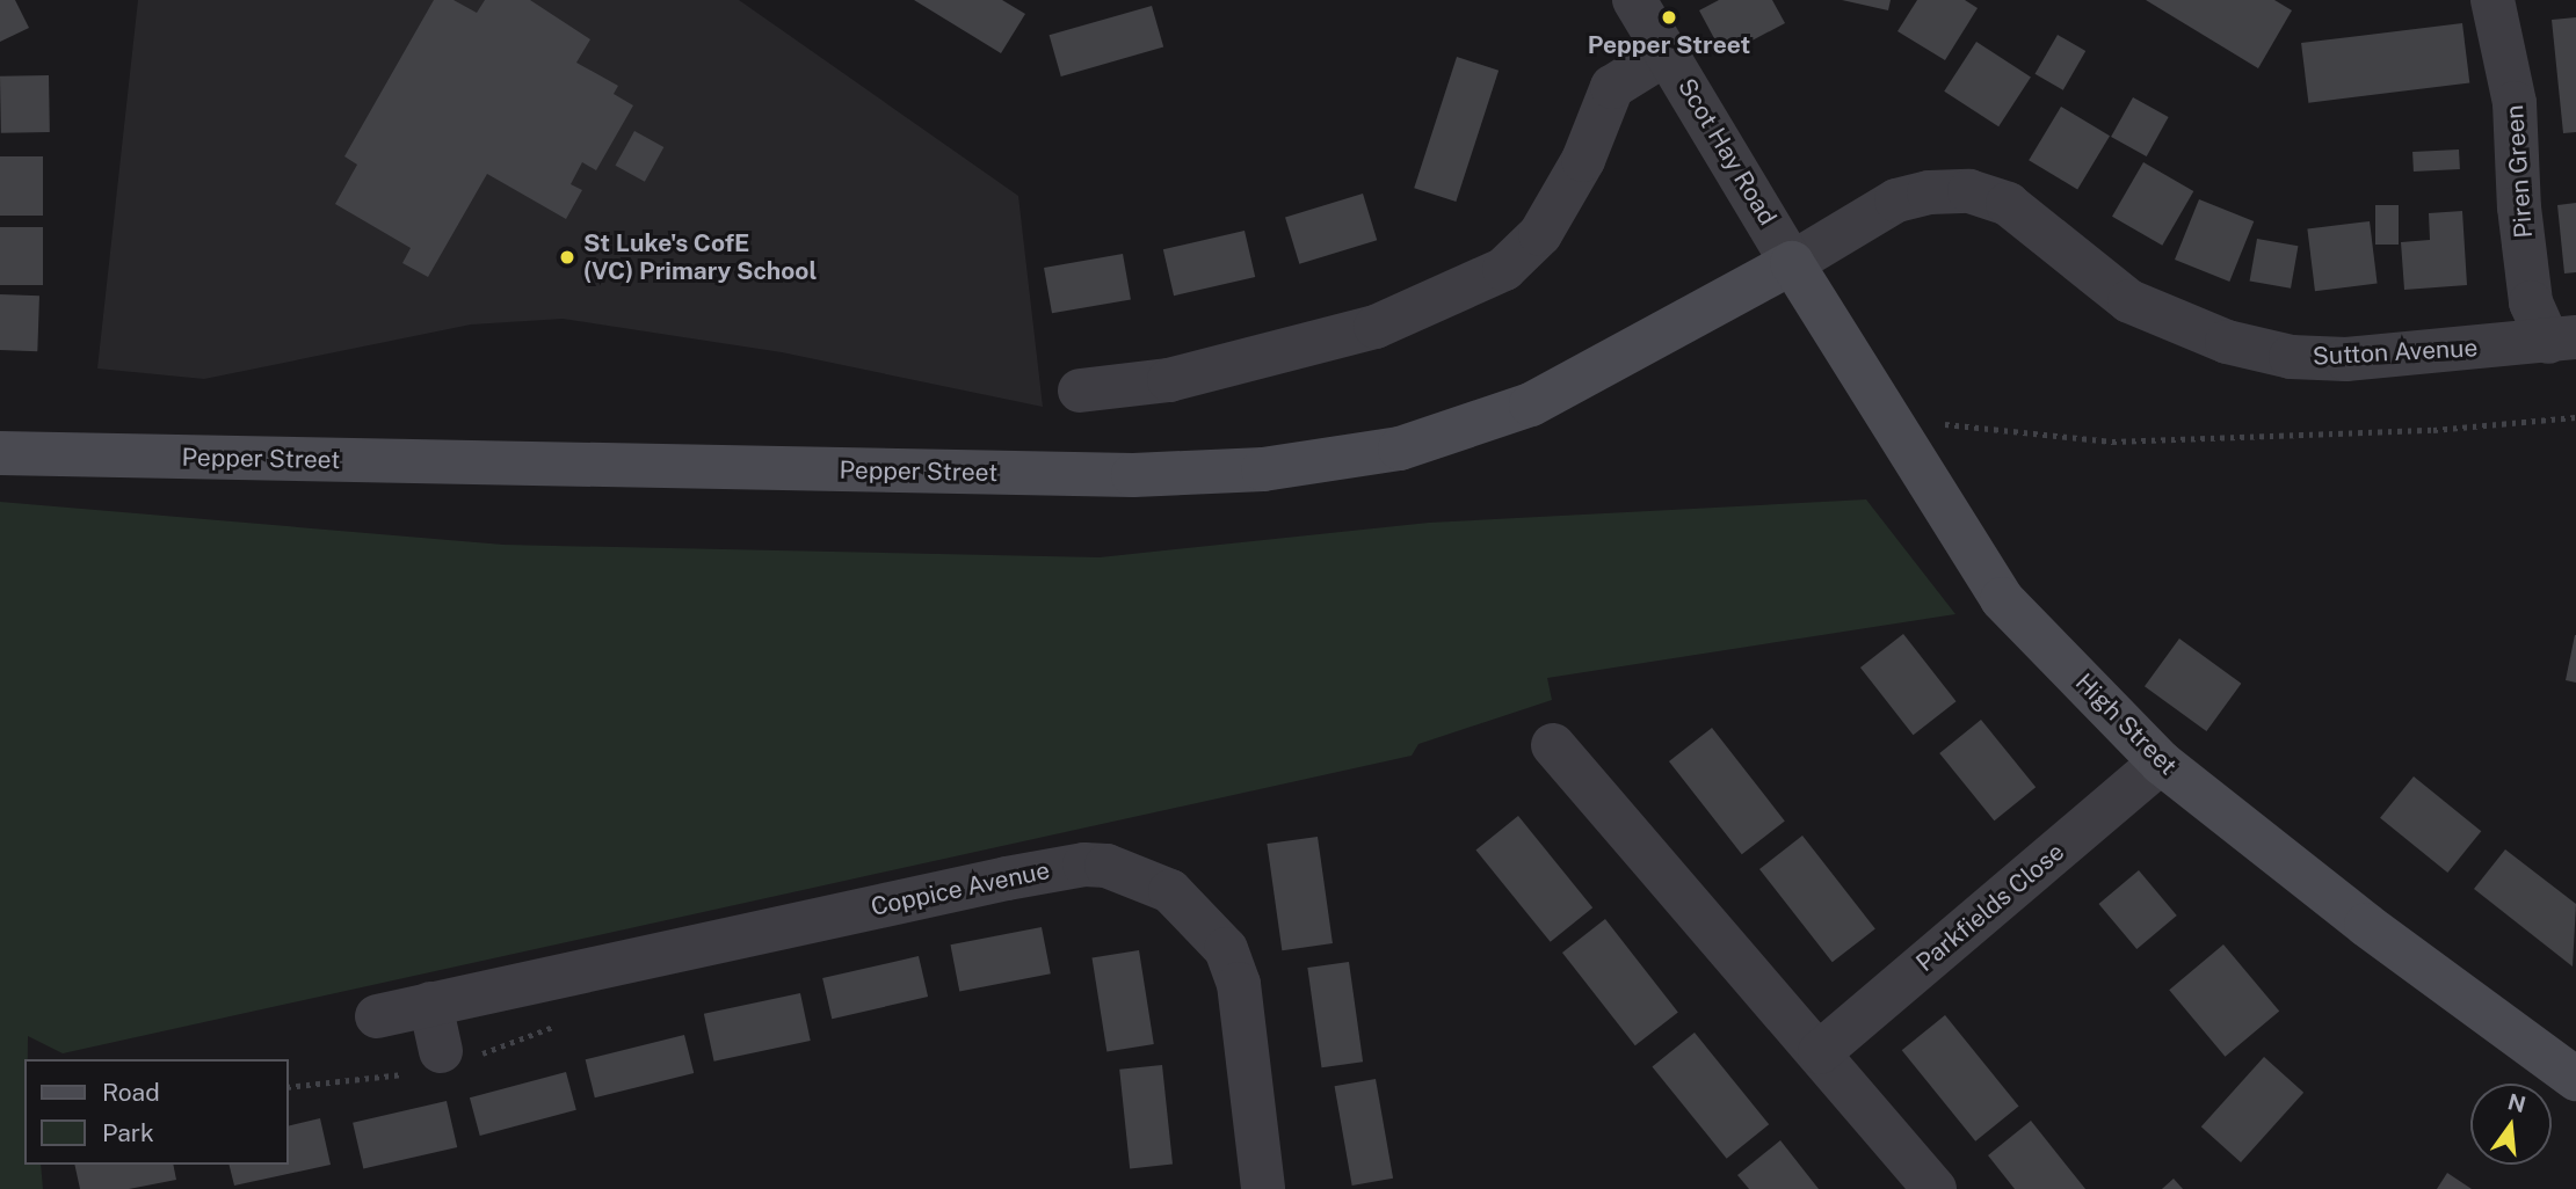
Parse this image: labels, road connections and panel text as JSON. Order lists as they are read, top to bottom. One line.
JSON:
{"streets":{"main road":["Pepper Street","High Street"],"street":["Scot Hay Road","Piren Green","Sutton Avenue","Coppice Avenue","Parkfields Close"]},"crossings":[["Scot Hay Road","Sutton Avenue"],["Scot Hay Road","Pepper Street"],["Scot Hay Road","High Street"],["Piren Green","Sutton Avenue"],["Sutton Avenue","Pepper Street"],["Sutton Avenue","High Street"],["Pepper Street","High Street"],["High Street","Parkfields Close"]],"places":["Pepper Street","St Luke's CofE (VC) Primary School"],"legend":["Road","Park"],"north":"top"}
